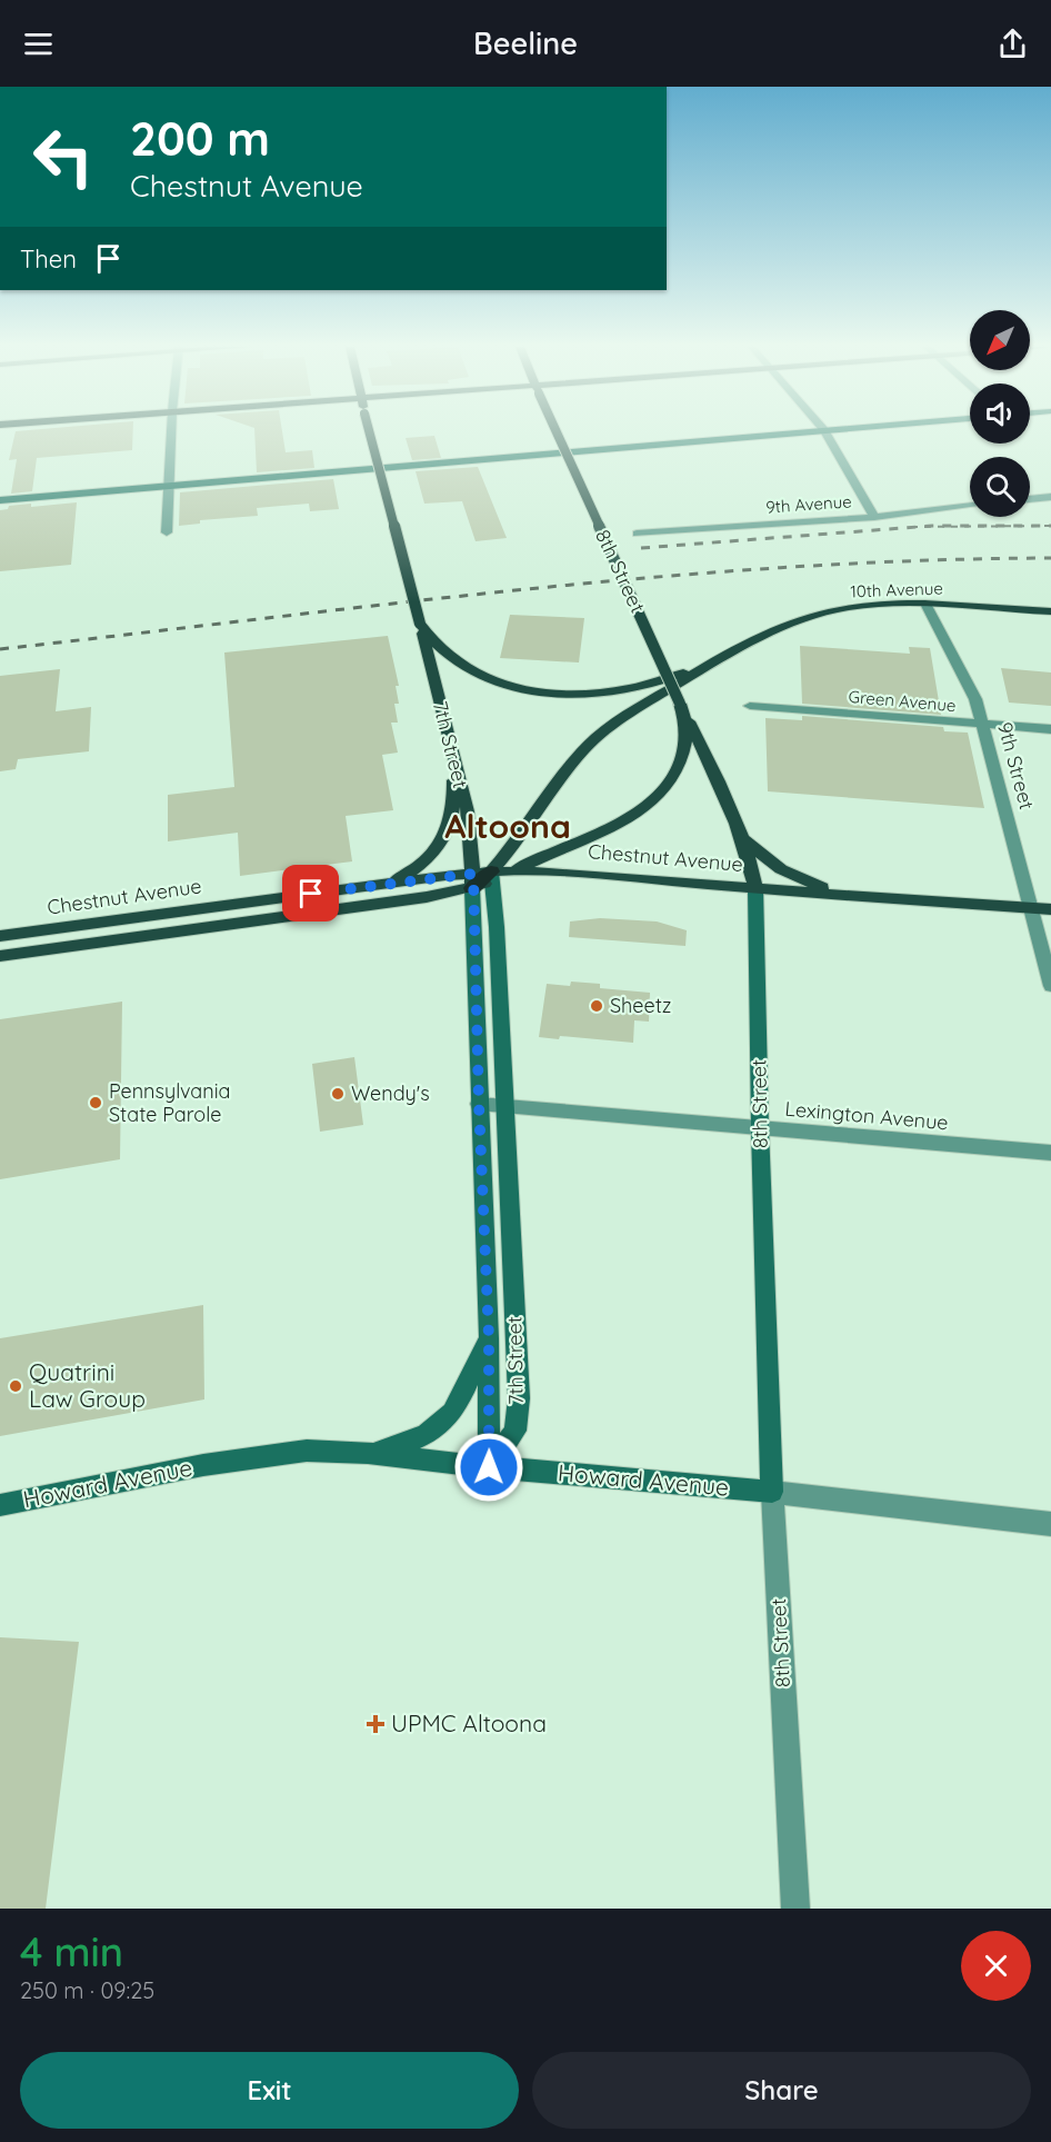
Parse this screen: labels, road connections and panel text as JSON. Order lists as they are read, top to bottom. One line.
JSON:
{"streets":{"main road":["8th Street","10th Avenue","7th Street","Chestnut Avenue"],"street":["9th Avenue","Green Avenue","9th Street","Lexington Avenue","Howard Avenue"]},"crossings":[["8th Street","Chestnut Avenue"],["8th Street","Lexington Avenue"],["8th Street","Howard Avenue"],["10th Avenue","9th Street"],["Green Avenue","9th Street"],["7th Street","Chestnut Avenue"],["7th Street","Lexington Avenue"],["7th Street","Howard Avenue"],["9th Street","Chestnut Avenue"]],"districts":["Altoona"],"places":{"other":["Sheetz","Wendy's","Pennsylvania State Parole","Quatrini Law Group"],"health":["UPMC Altoona"]},"north":"bottom left","page":{"header":"Beeline","turn":["200 m","Chestnut Avenue"],"then":"Then","heading":["4 min","250 m · 09:25"],"buttons":["Exit","Share"]}}
